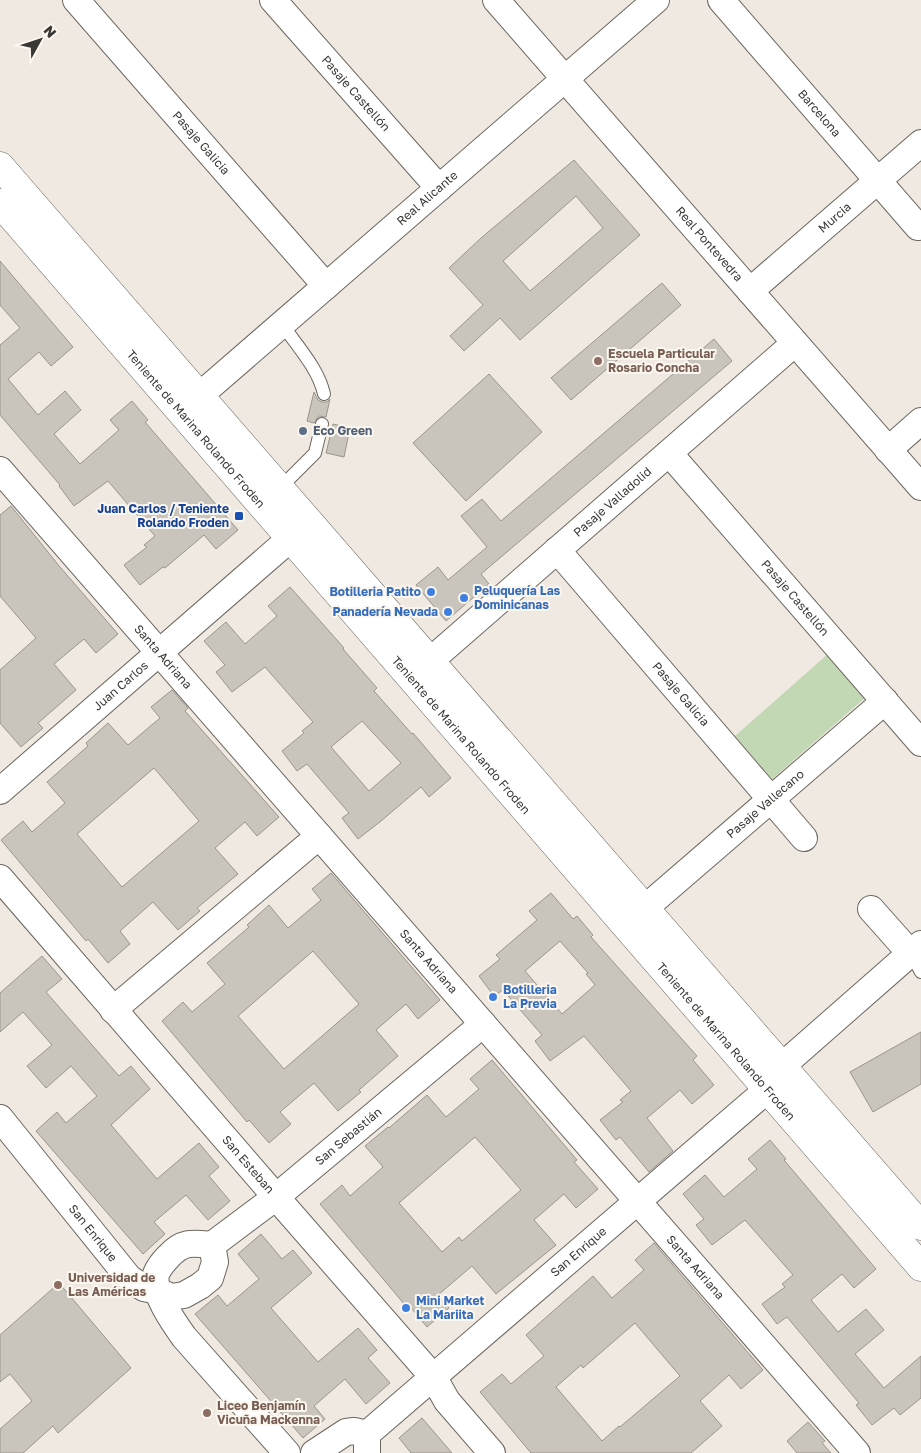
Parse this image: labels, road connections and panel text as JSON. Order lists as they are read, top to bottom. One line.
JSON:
{"streets":{"street":["Pasaje Castellón","Barcelona","Pasaje Galicia","Real Alicante","Murcia","Real Pontevedra","Teniente de Marina Rolando Froden","Pasaje Valladolid","Santa Adriana","Juan Carlos","Pasaje Vallecano","San Sebastián","San Esteban","San Enrique"]},"crossings":[["Pasaje Castellón","Real Alicante"],["Pasaje Castellón","Pasaje Valladolid"],["Pasaje Castellón","Pasaje Vallecano"],["Barcelona","Murcia"],["Pasaje Galicia","Real Alicante"],["Pasaje Galicia","Pasaje Valladolid"],["Pasaje Galicia","Pasaje Vallecano"],["Real Alicante","Real Pontevedra"],["Real Alicante","Teniente de Marina Rolando Froden"],["Murcia","Real Pontevedra"],["Real Pontevedra","Pasaje Valladolid"],["Teniente de Marina Rolando Froden","Pasaje Valladolid"],["Teniente de Marina Rolando Froden","Juan Carlos"],["Teniente de Marina Rolando Froden","Pasaje Vallecano"],["Teniente de Marina Rolando Froden","San Enrique"],["Santa Adriana","Juan Carlos"],["Santa Adriana","San Sebastián"],["Santa Adriana","San Enrique"],["San Sebastián","San Esteban"],["San Sebastián","San Enrique"],["San Esteban","San Enrique"]],"places":{"other":["Escuela Particular Rosario Concha","Eco Green","Botilleria Patito","Peluquería Las Dominicanas","Panadería Nevada","Botilleria La Previa","Universidad de Las Américas","Mini Market La Mariita","Liceo Benjamín Vicuña Mackenna"],"transit":["Juan Carlos / Teniente Rolando Froden"]},"north":"top right"}
